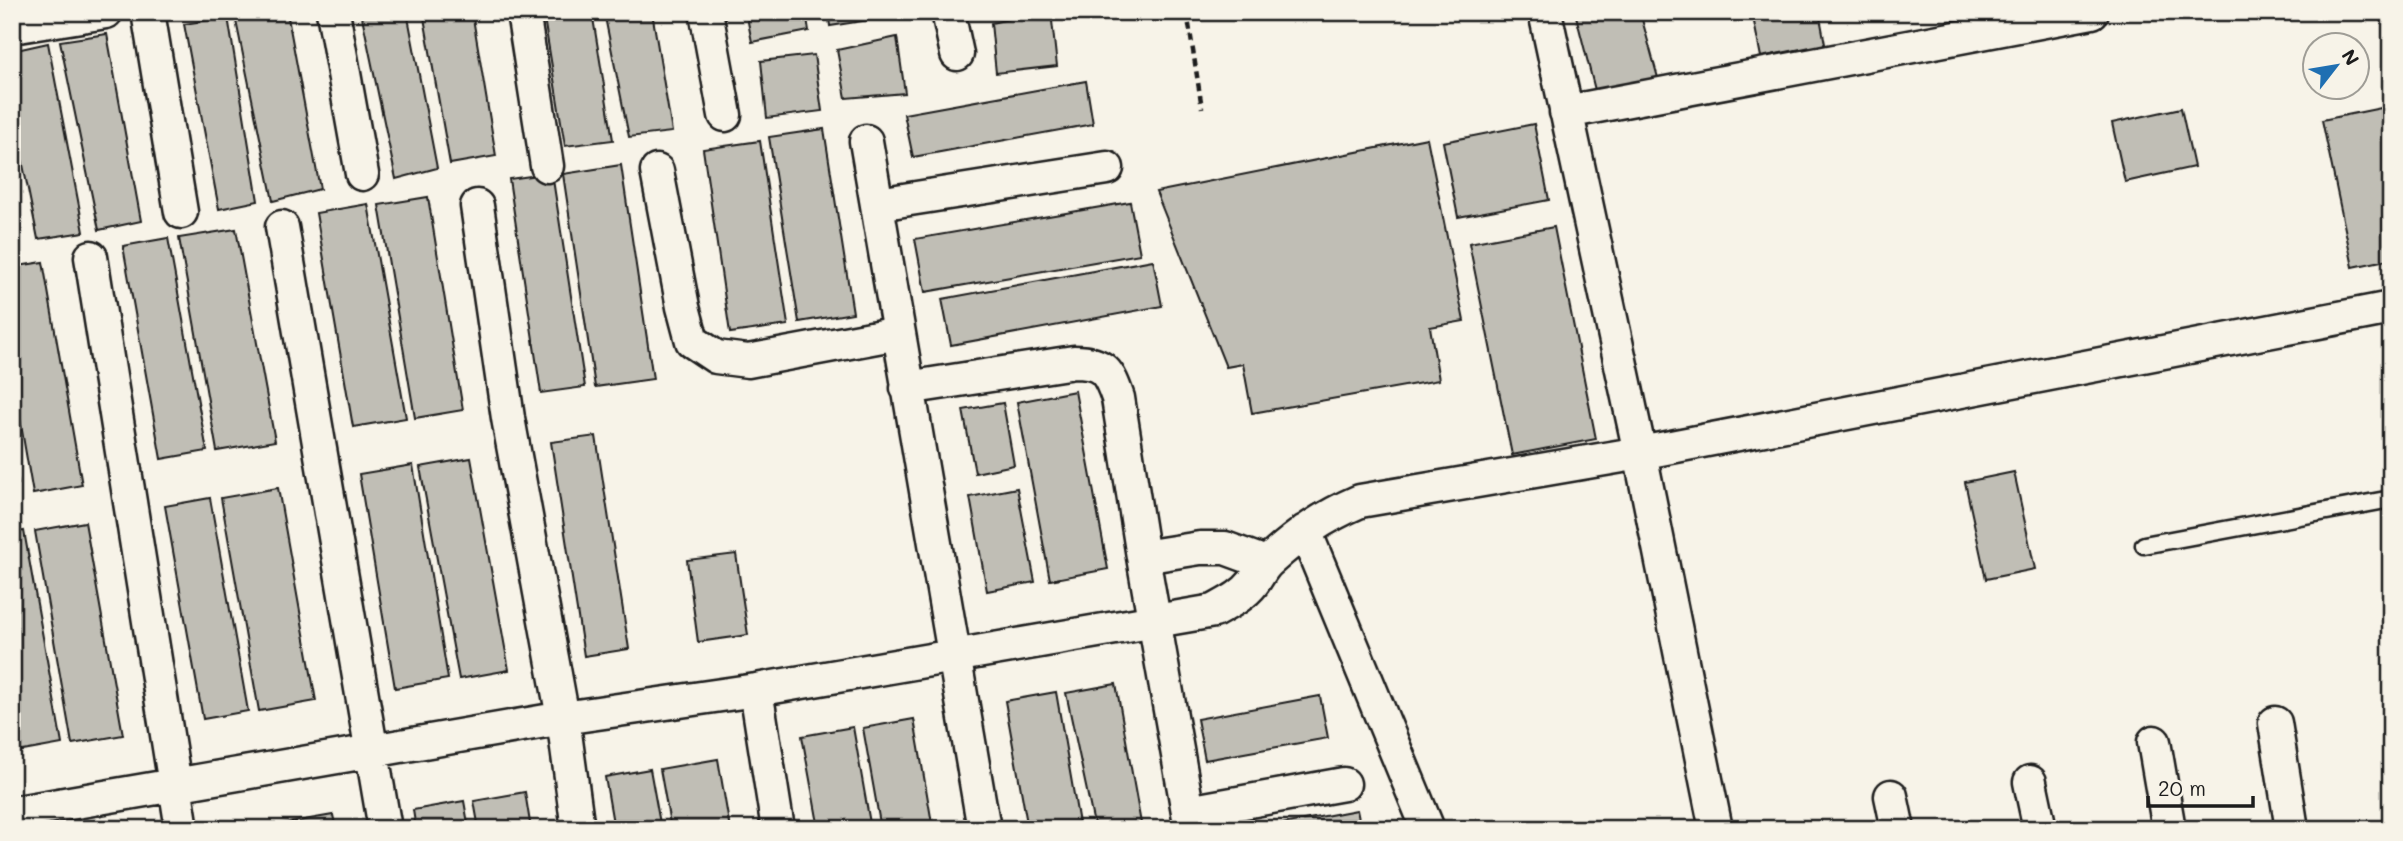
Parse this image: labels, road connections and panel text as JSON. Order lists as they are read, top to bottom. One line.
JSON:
{"scale_bar":"20 m","north":"top right"}
